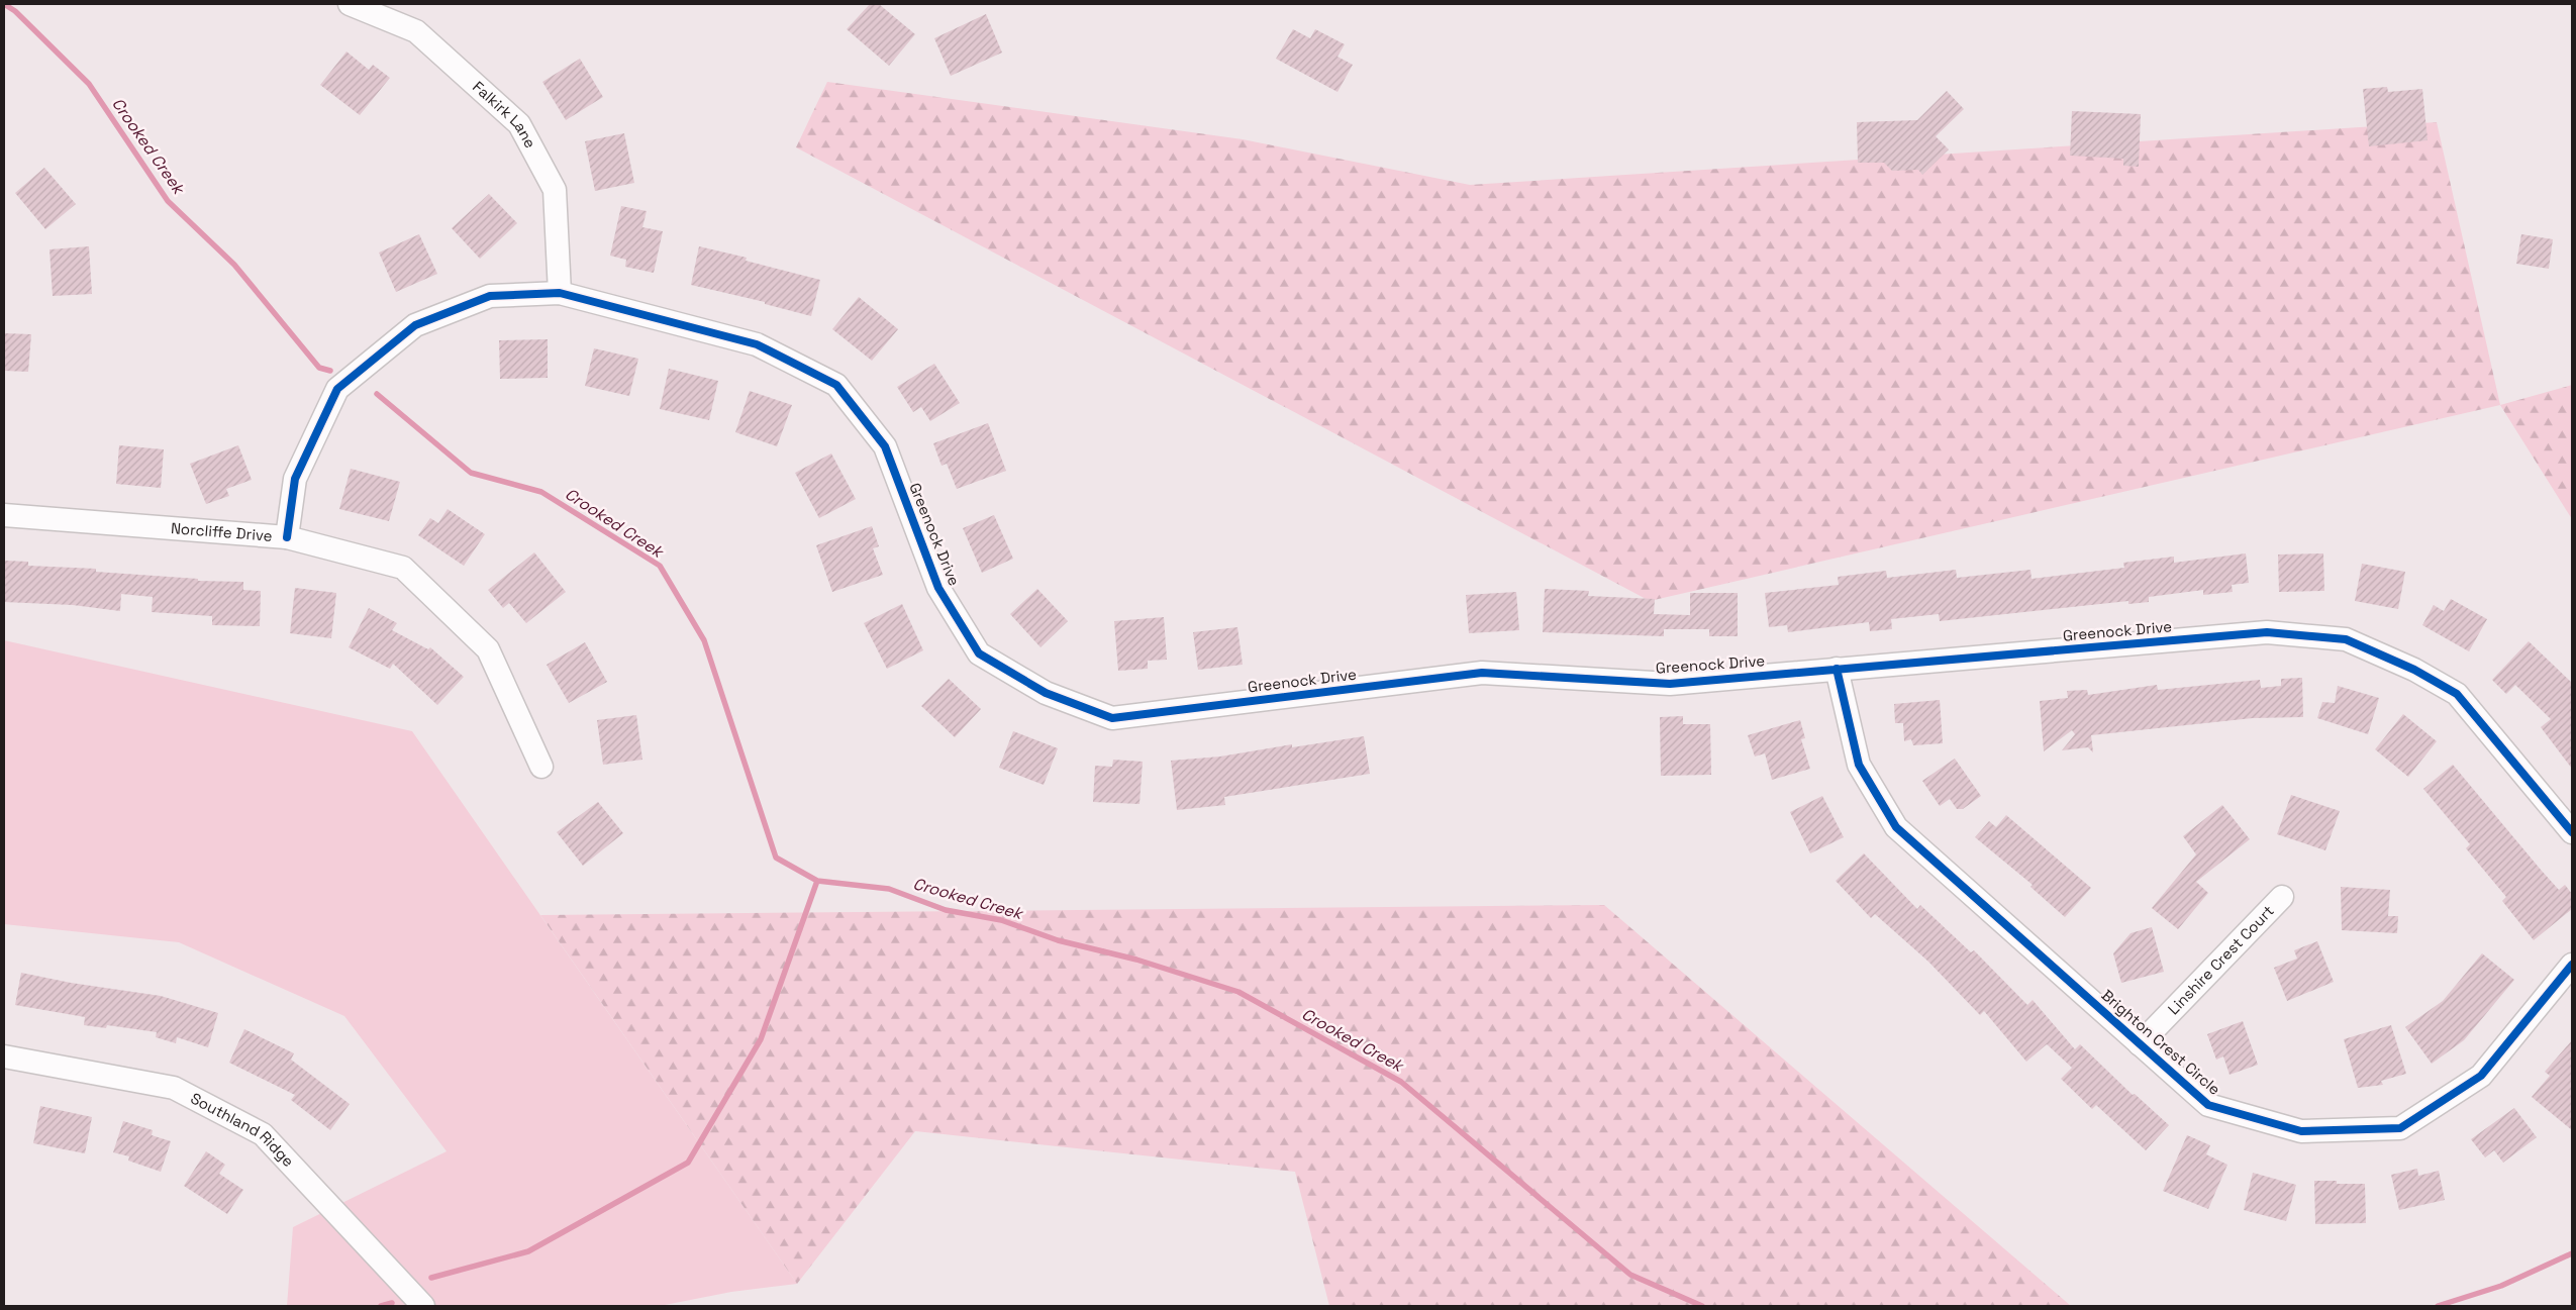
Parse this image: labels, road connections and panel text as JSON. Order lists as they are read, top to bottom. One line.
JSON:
{"streets":{"street":["Falkirk Lane","Norcliffe Drive","Greenock Drive","Linshire Crest Court","Brighton Crest Circle","Southland Ridge"]},"crossings":[["Falkirk Lane","Greenock Drive"],["Norcliffe Drive","Greenock Drive"],["Greenock Drive","Brighton Crest Circle"],["Linshire Crest Court","Brighton Crest Circle"]],"water":["Crooked Creek"]}
